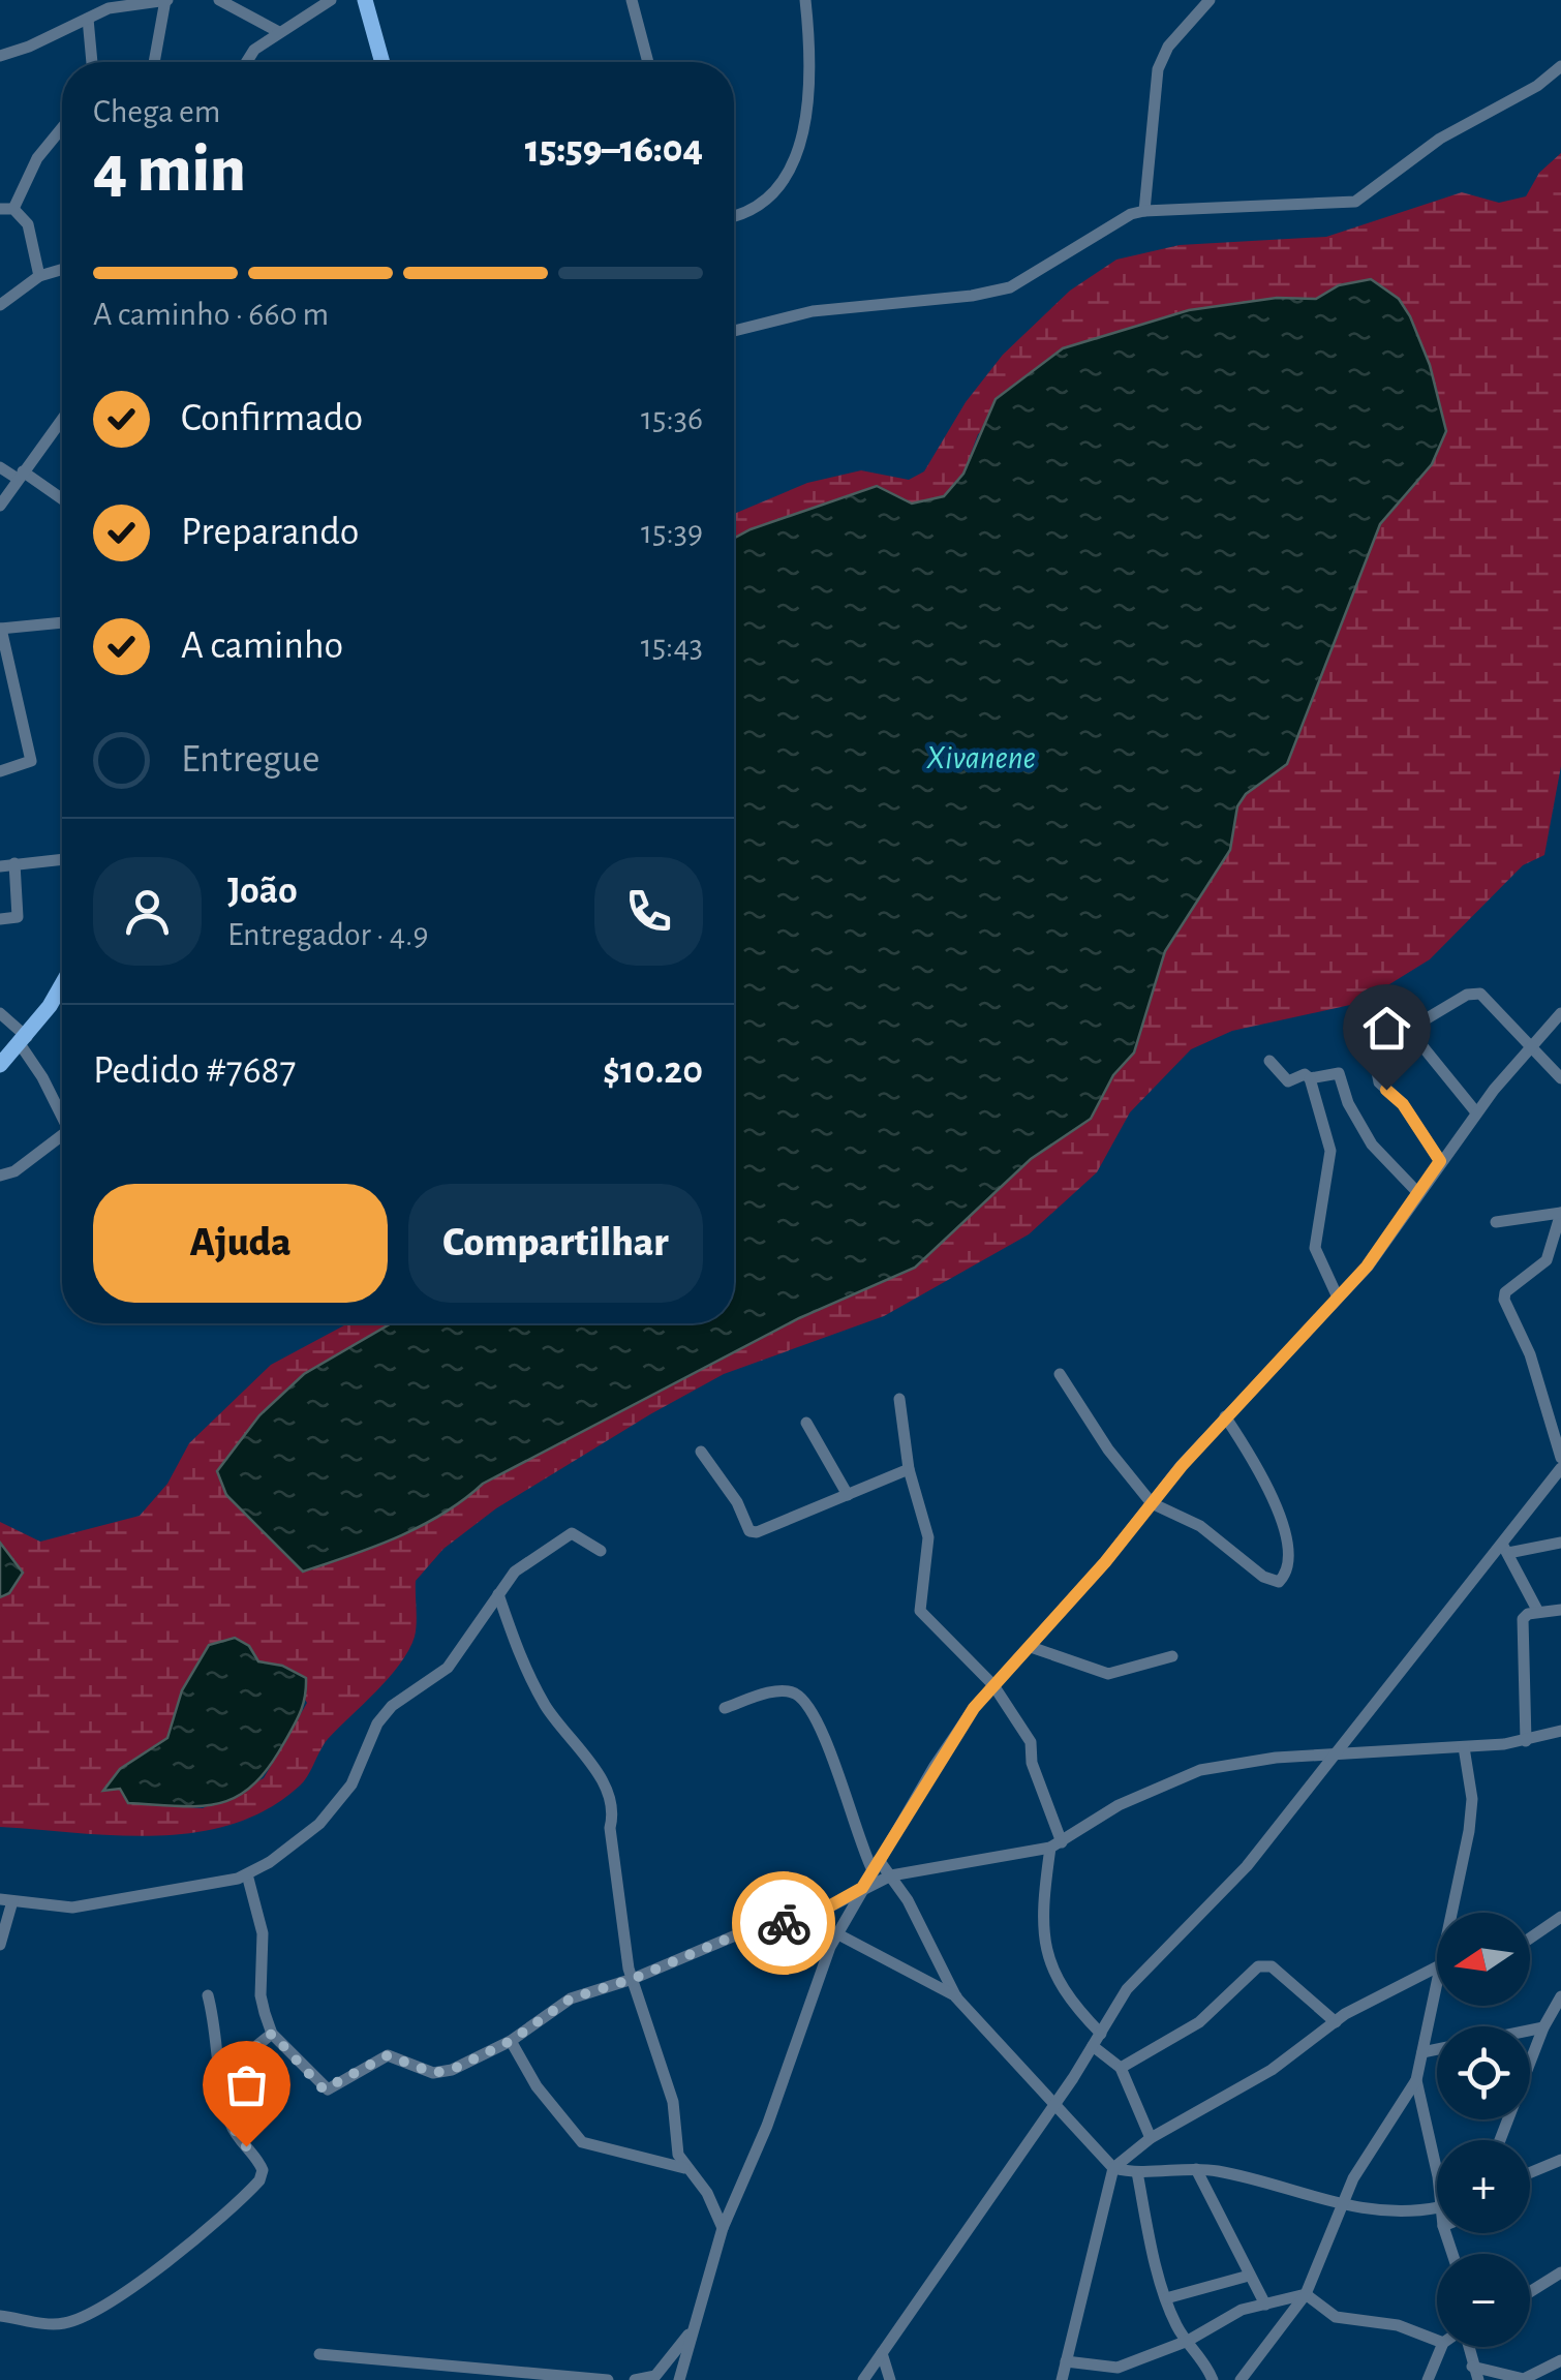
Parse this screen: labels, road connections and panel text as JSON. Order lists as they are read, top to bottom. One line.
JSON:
{"water":["Xivanene"],"north":"left","page":{"heading":["4 min","Chega em","15:59–16:04"],"panel":["João","Entregador · 4.9","Pedido #7687","$10.20"],"bar":"A caminho · 660 m","list":[["Confirmado","15:36"],["Preparando","15:39"],["A caminho","15:43"],"Entregue"],"buttons":["Ajuda","Compartilhar"],"map_buttons":["+","−"]}}
